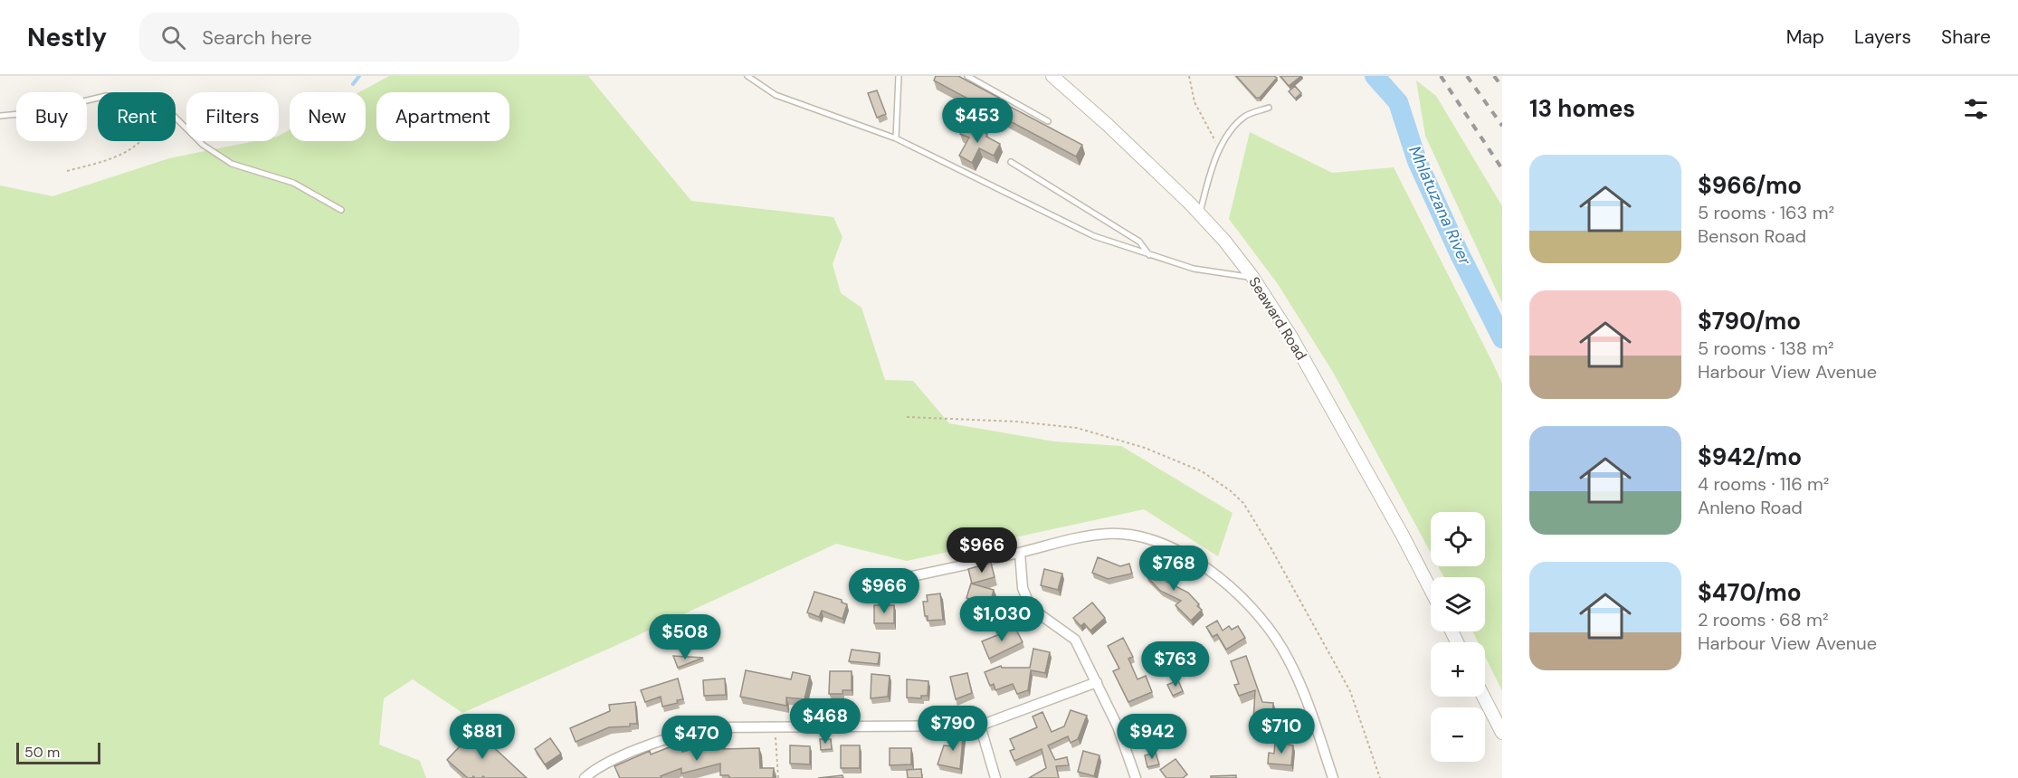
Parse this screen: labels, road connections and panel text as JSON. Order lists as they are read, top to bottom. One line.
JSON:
{"streets":{"street":["Seaward Road"]},"water":["Mhlatuzana River"],"scale_bar":"50 m","page":{"header":"Nestly","search":"Search here","nav":["Map","Layers","Share"],"heading":"13 homes","chip":["Buy","Rent","Filters","New","Apartment"],"price":["$453","$966","$768","$966","$1,030","$508","$763","$468","$790","$710","$881","$942","$470"],"list":[{"name":"$966/mo","note":"5 rooms · 163 m² · Benson Road"},{"name":"$790/mo","note":"5 rooms · 138 m² · Harbour View Avenue"},{"name":"$942/mo","note":"4 rooms · 116 m² · Anleno Road"},{"name":"$470/mo","note":"2 rooms · 68 m² · Harbour View Avenue"}],"map_buttons":["+","−"],"scale":"50 m"}}
